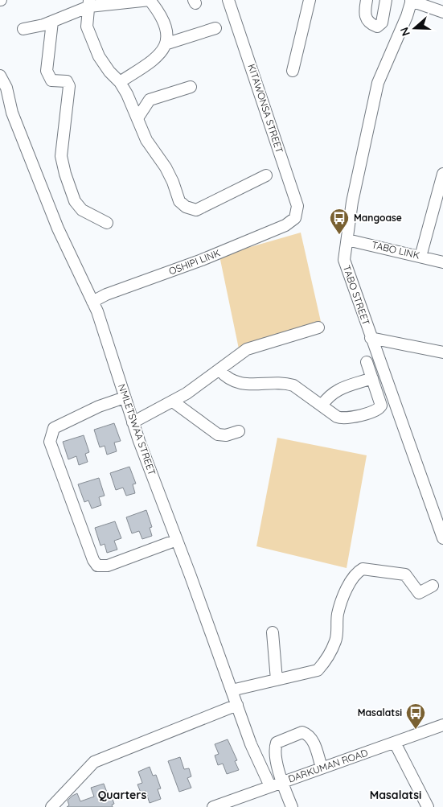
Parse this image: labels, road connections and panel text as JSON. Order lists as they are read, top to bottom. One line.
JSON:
{"streets":{"street":["KITAWONSA STREET","TABO LINK","OSHIPI LINK","TABO STREET","NMLETSWAA STREET","DARKUMAN ROAD"]},"crossings":[["KITAWONSA STREET","OSHIPI LINK"],["TABO LINK","TABO STREET"],["OSHIPI LINK","NMLETSWAA STREET"],["NMLETSWAA STREET","DARKUMAN ROAD"]],"districts":["Quarters","Masalatsi"],"places":{"bus stop":["Mangoase","Masalatsi"]},"north":"left"}
